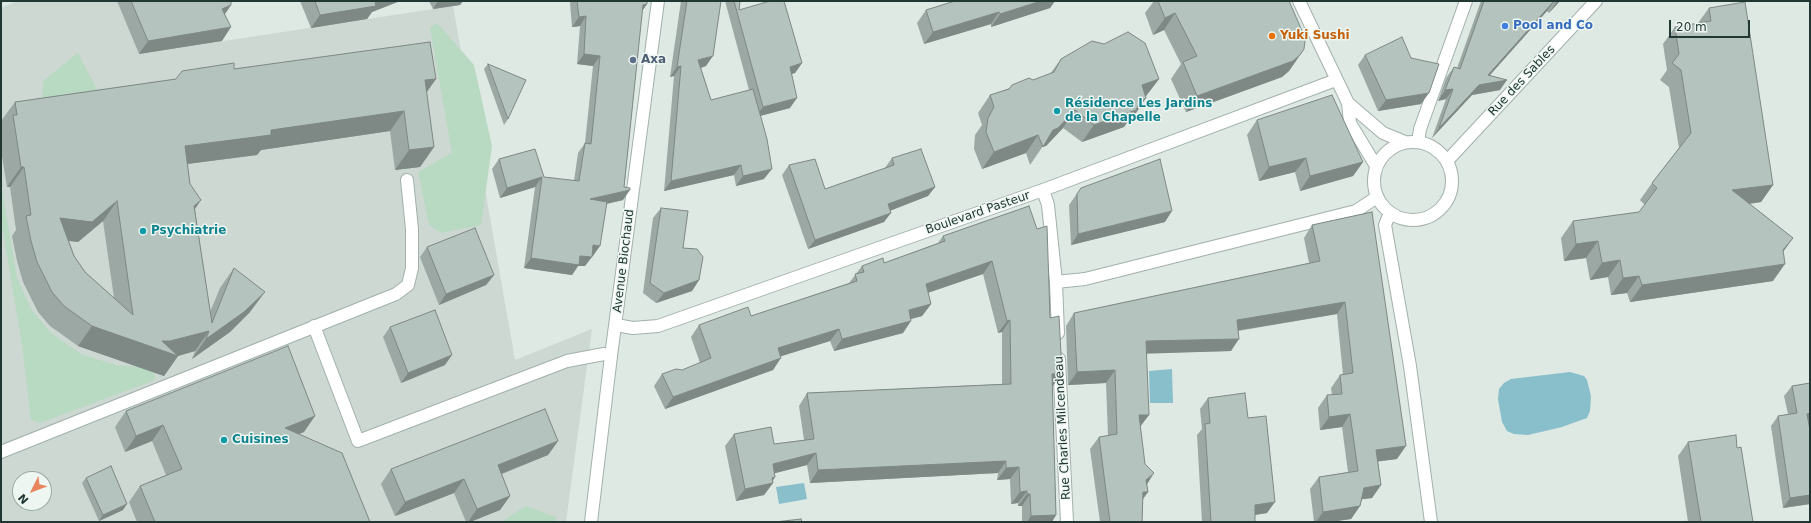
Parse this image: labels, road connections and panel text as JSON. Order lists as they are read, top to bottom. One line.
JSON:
{"streets":{"street":["Rue des Sables","Boulevard Pasteur","Avenue Biochaud","Rue Charles Milcendeau"]},"crossings":[["Boulevard Pasteur","Avenue Biochaud"],["Boulevard Pasteur","Rue Charles Milcendeau"]],"places":["Pool and Co","Yuki Sushi","Axa","Résidence Les Jardins de la Chapelle","Psychiatrie","Cuisines"],"scale_bar":"20 m","north":"bottom left"}
